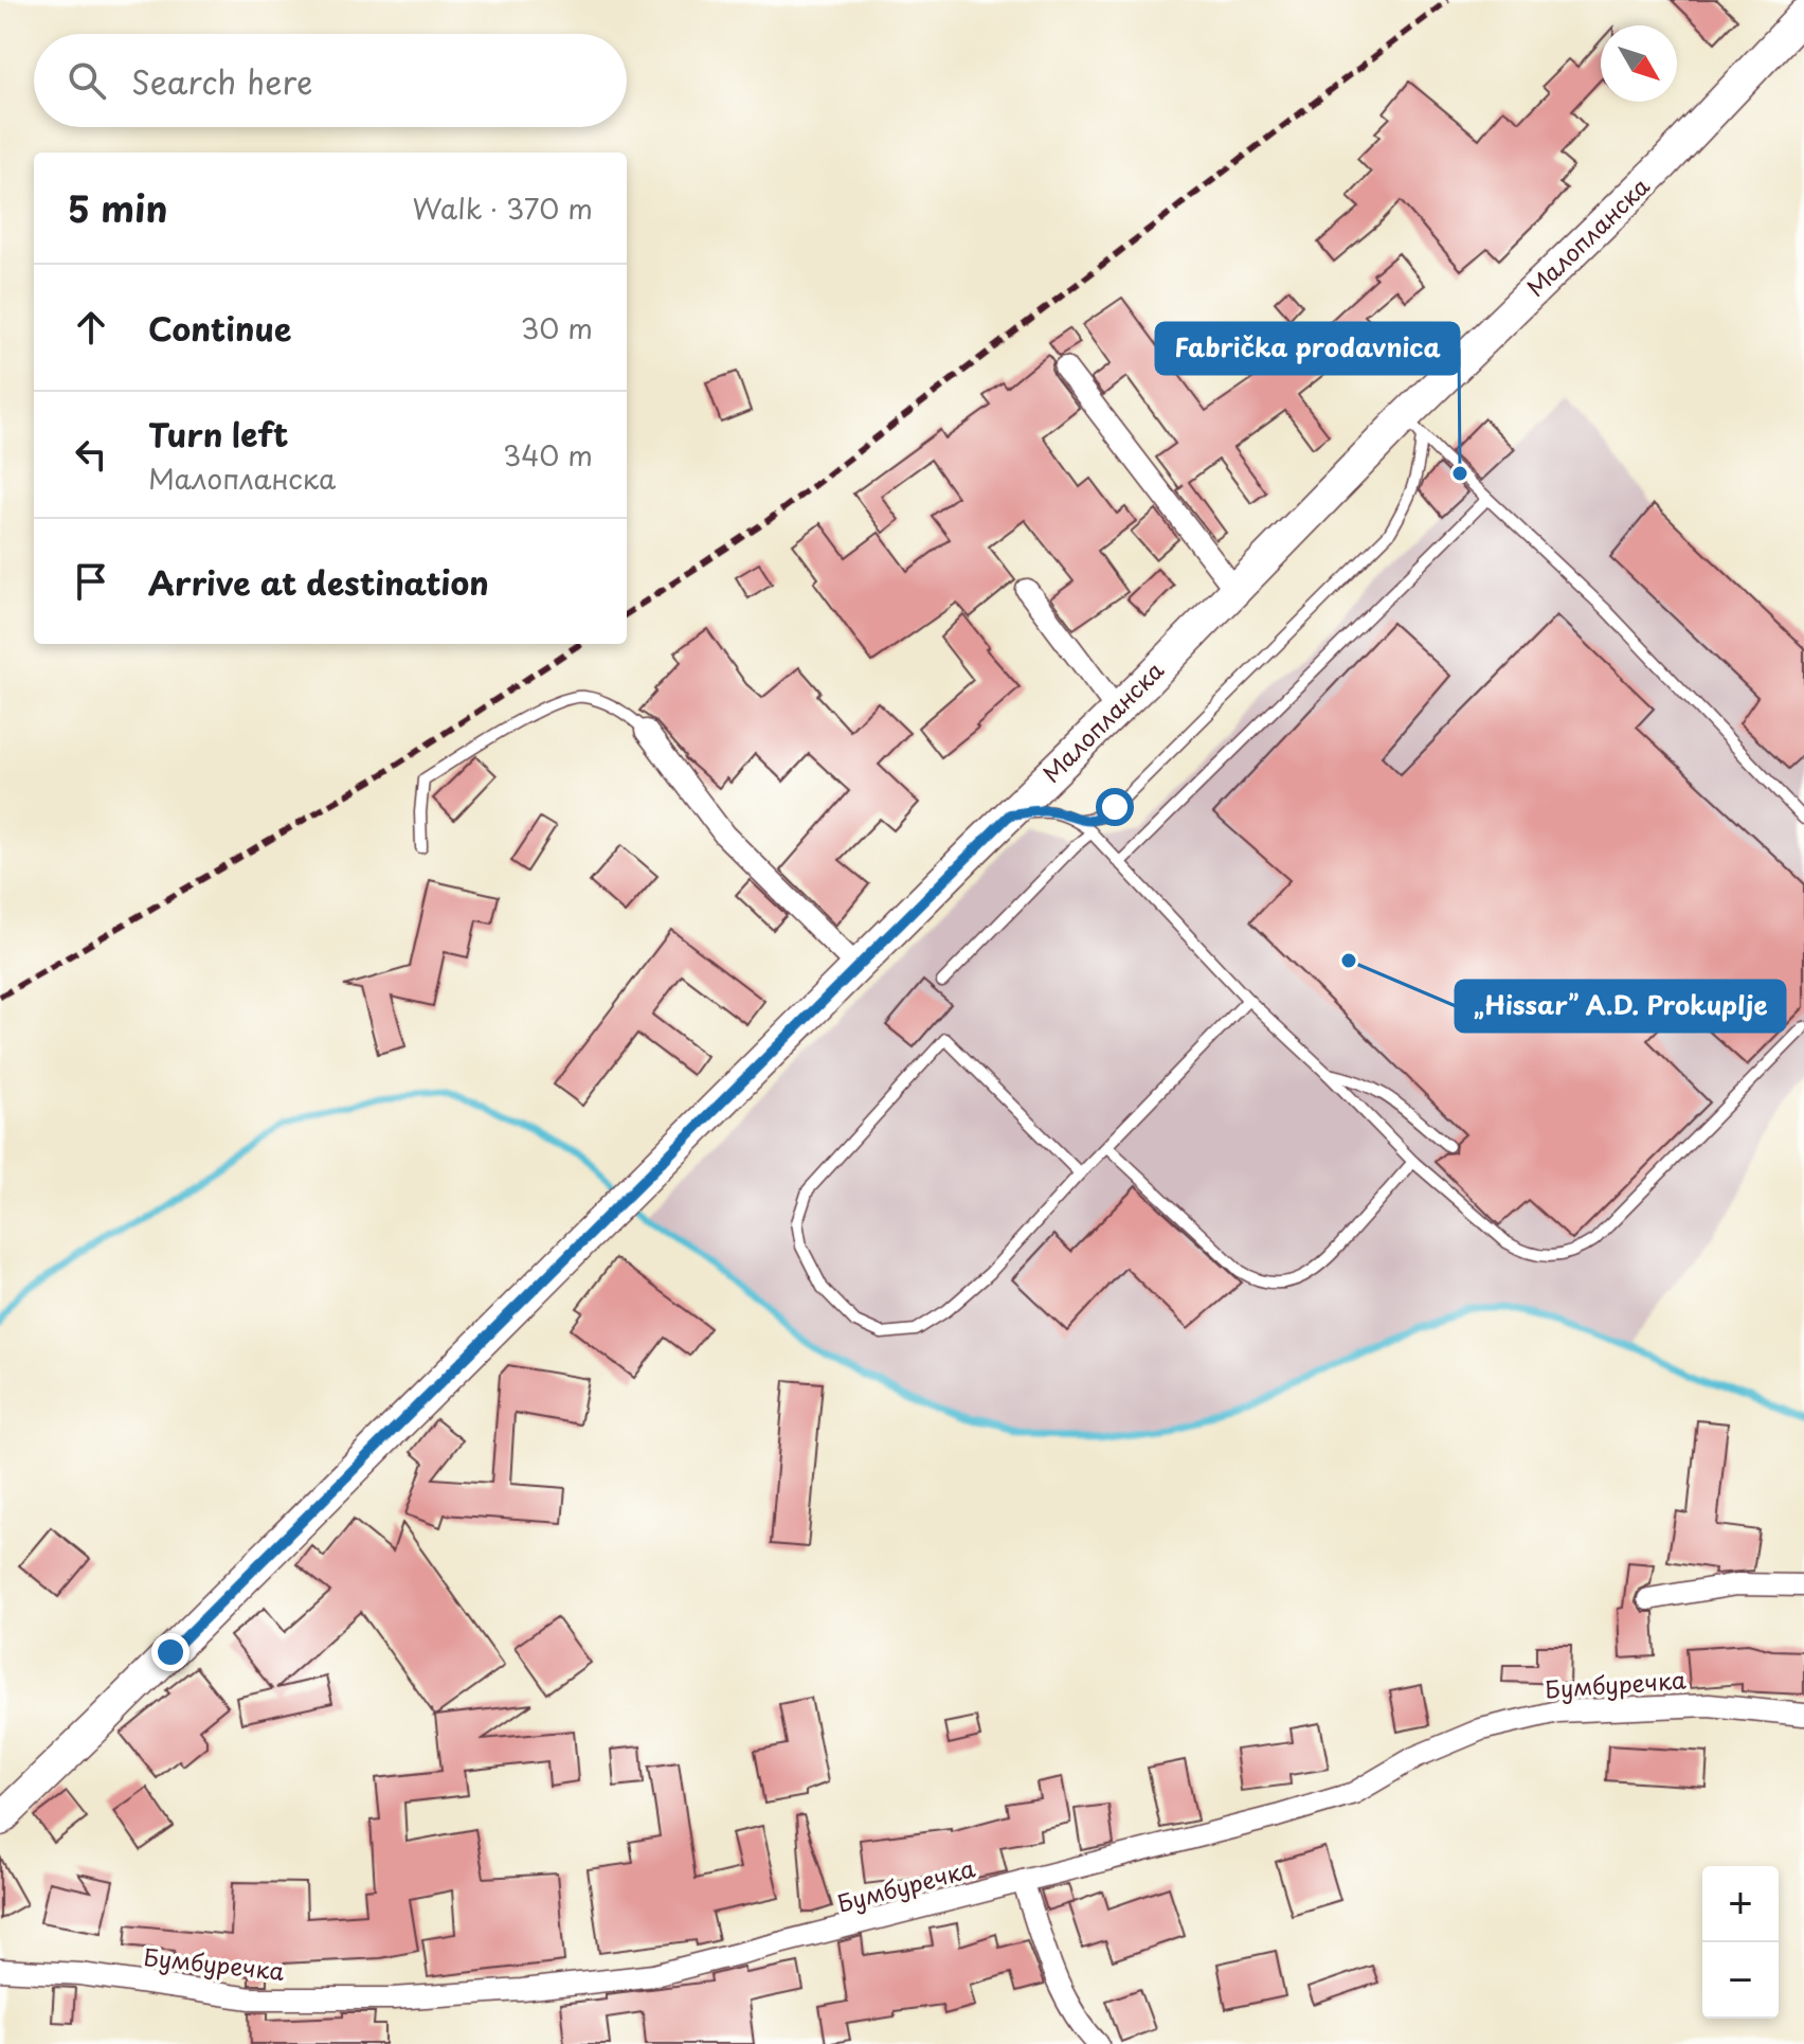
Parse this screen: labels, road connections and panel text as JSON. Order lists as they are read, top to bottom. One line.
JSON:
{"streets":{"main road":["Малопланска"],"street":["Бумбуречка"]},"places":["Fabrička prodavnica","„Hissar” A.D. Prokuplje"],"north":"bottom right","page":{"search":"Search here","heading":["5 min","Walk · 370 m"],"list":[["Continue","30 m"],["Turn left","Малопланска","340 m"],"Arrive at destination"],"map_buttons":["+","−"]}}
